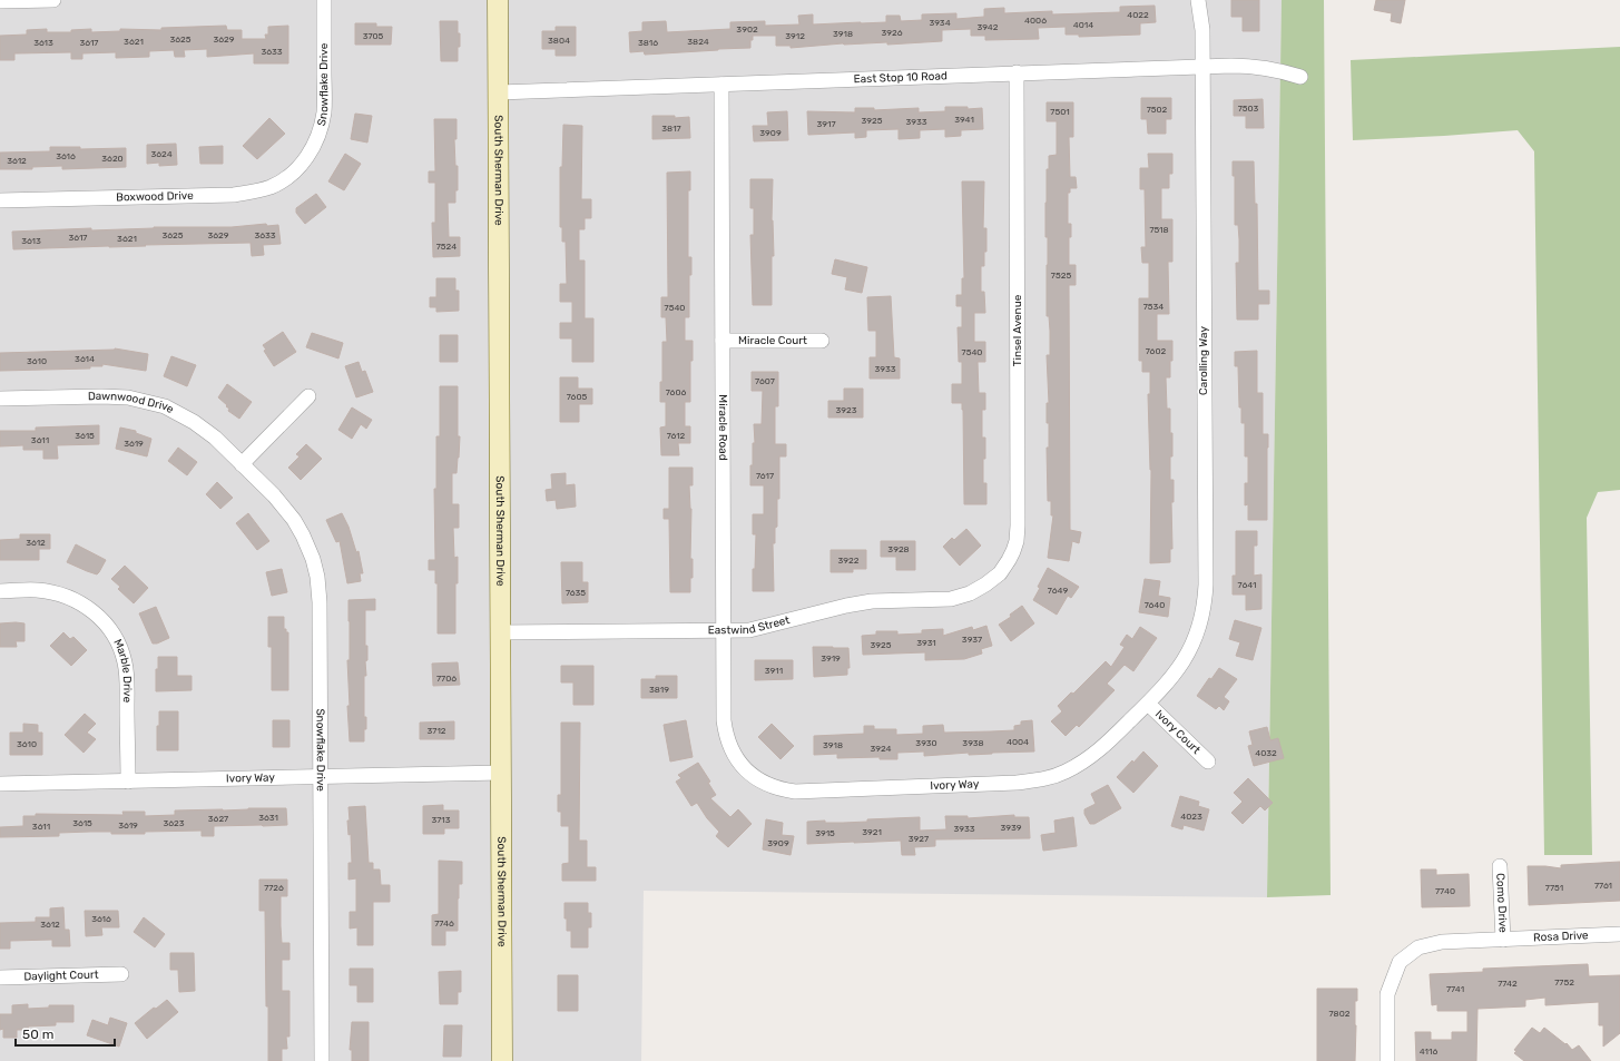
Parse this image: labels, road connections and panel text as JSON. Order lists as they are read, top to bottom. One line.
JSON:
{"streets":{"street":["East Stop 10 Road","Snowflake Drive","South Sherman Drive","Boxwood Drive","Tinsel Avenue","Miracle Court","Carolling Way","Dawnwood Drive","Miracle Road","Eastwind Street","Marble Drive","Ivory Court","Ivory Way","Como Drive","Rosa Drive","Daylight Court"]},"crossings":[["East Stop 10 Road","South Sherman Drive"],["East Stop 10 Road","Tinsel Avenue"],["East Stop 10 Road","Carolling Way"],["East Stop 10 Road","Miracle Road"],["Snowflake Drive","Boxwood Drive"],["Snowflake Drive","Dawnwood Drive"],["Snowflake Drive","Ivory Way"],["South Sherman Drive","Eastwind Street"],["South Sherman Drive","Ivory Way"],["Tinsel Avenue","Eastwind Street"],["Miracle Court","Miracle Road"],["Carolling Way","Ivory Court"],["Carolling Way","Ivory Way"],["Miracle Road","Eastwind Street"],["Miracle Road","Ivory Way"],["Marble Drive","Ivory Way"],["Ivory Court","Ivory Way"],["Como Drive","Rosa Drive"]],"house_numbers":["4022","4006","3934","4014","3942","3902","3926","3918","3705","3912","3625","3629","3804","3621","3824","3613","3617","3816","3633","7503","7502","7501","3941","3925","3933","3917","3817","3909","3624","3616","3620","3612","7518","3625","3629","3633","3617","3621","3613","7524","7525","7534","7540","7602","7540","3614","3610","3933","7607","7606","7605","3923","3615","7612","3611","3619","7617","3612","3928","3922","7641","7649","7635","7640","3937","3931","3925","3919","3911","7706","3819","3712","4004","3930","3938","3610","3918","3924","4032","4023","3631","3627","3713","3615","3623","3619","3611","3939","3933","3921","3915","3927","3909","7761","7726","7751","7740","3616","7746","3612","7752","7742","7741","7802","4116"],"scale_bar":"50 m"}
